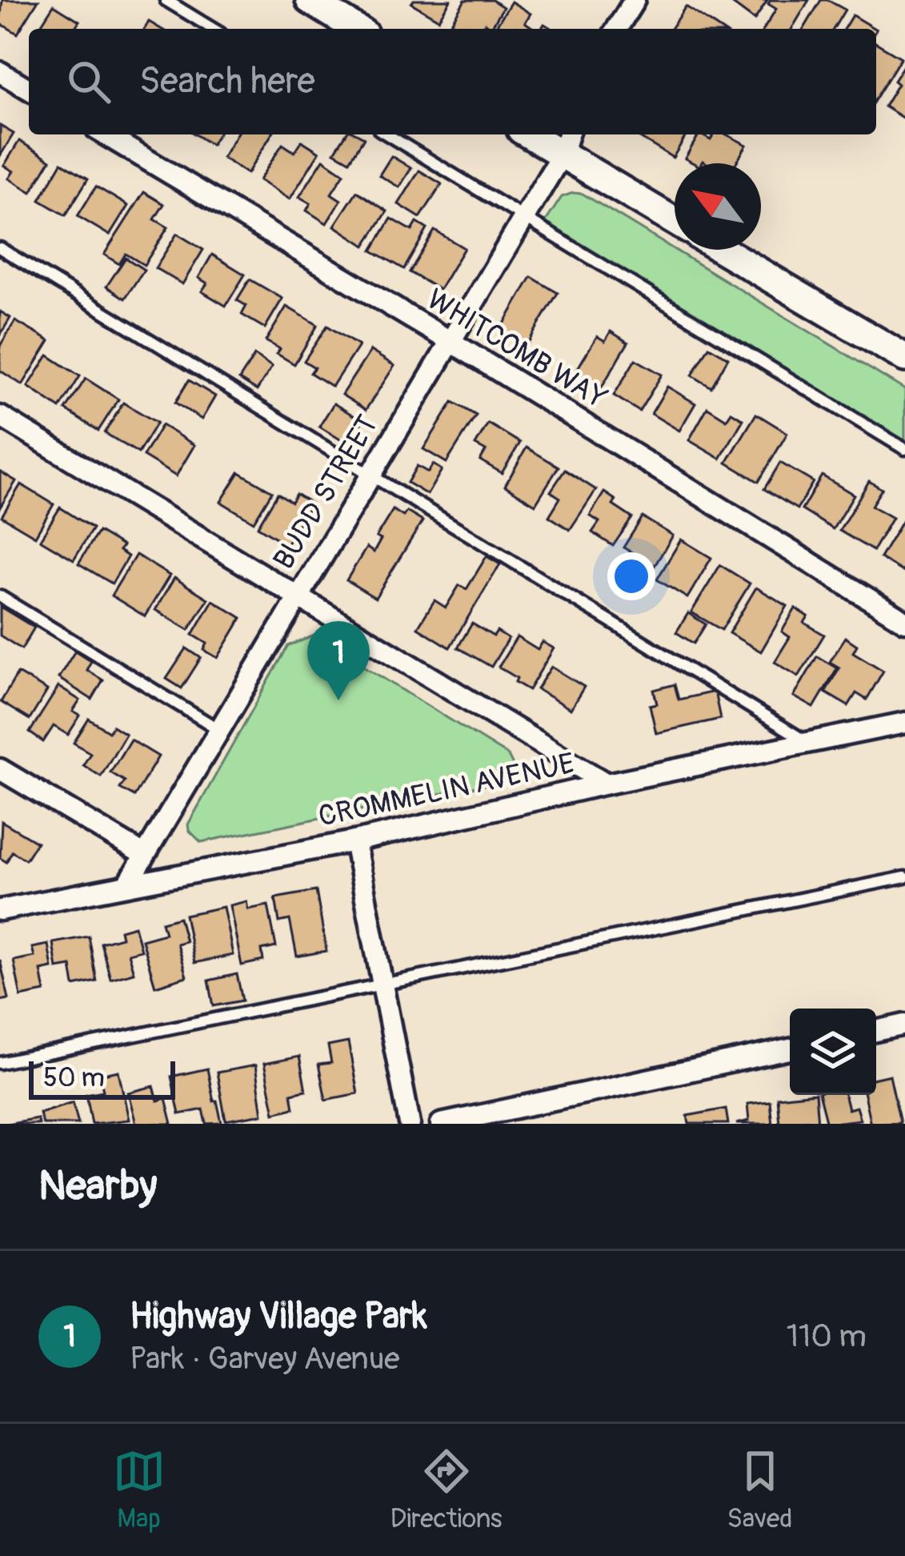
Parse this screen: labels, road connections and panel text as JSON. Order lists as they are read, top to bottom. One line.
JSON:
{"streets":{"street":["WHITCOMB WAY","BUDD STREET","CROMMELIN AVENUE"]},"crossings":[["WHITCOMB WAY","BUDD STREET"],["BUDD STREET","CROMMELIN AVENUE"]],"scale_bar":"50 m","north":"top left","page":{"search":"Search here","pins":"1","scale":"50 m","heading":"Nearby","list":[{"mark":"1","name":"Highway Village Park","note":"Park · Garvey Avenue","value":"110 m"}],"nav":["Map","Directions","Saved"]}}
